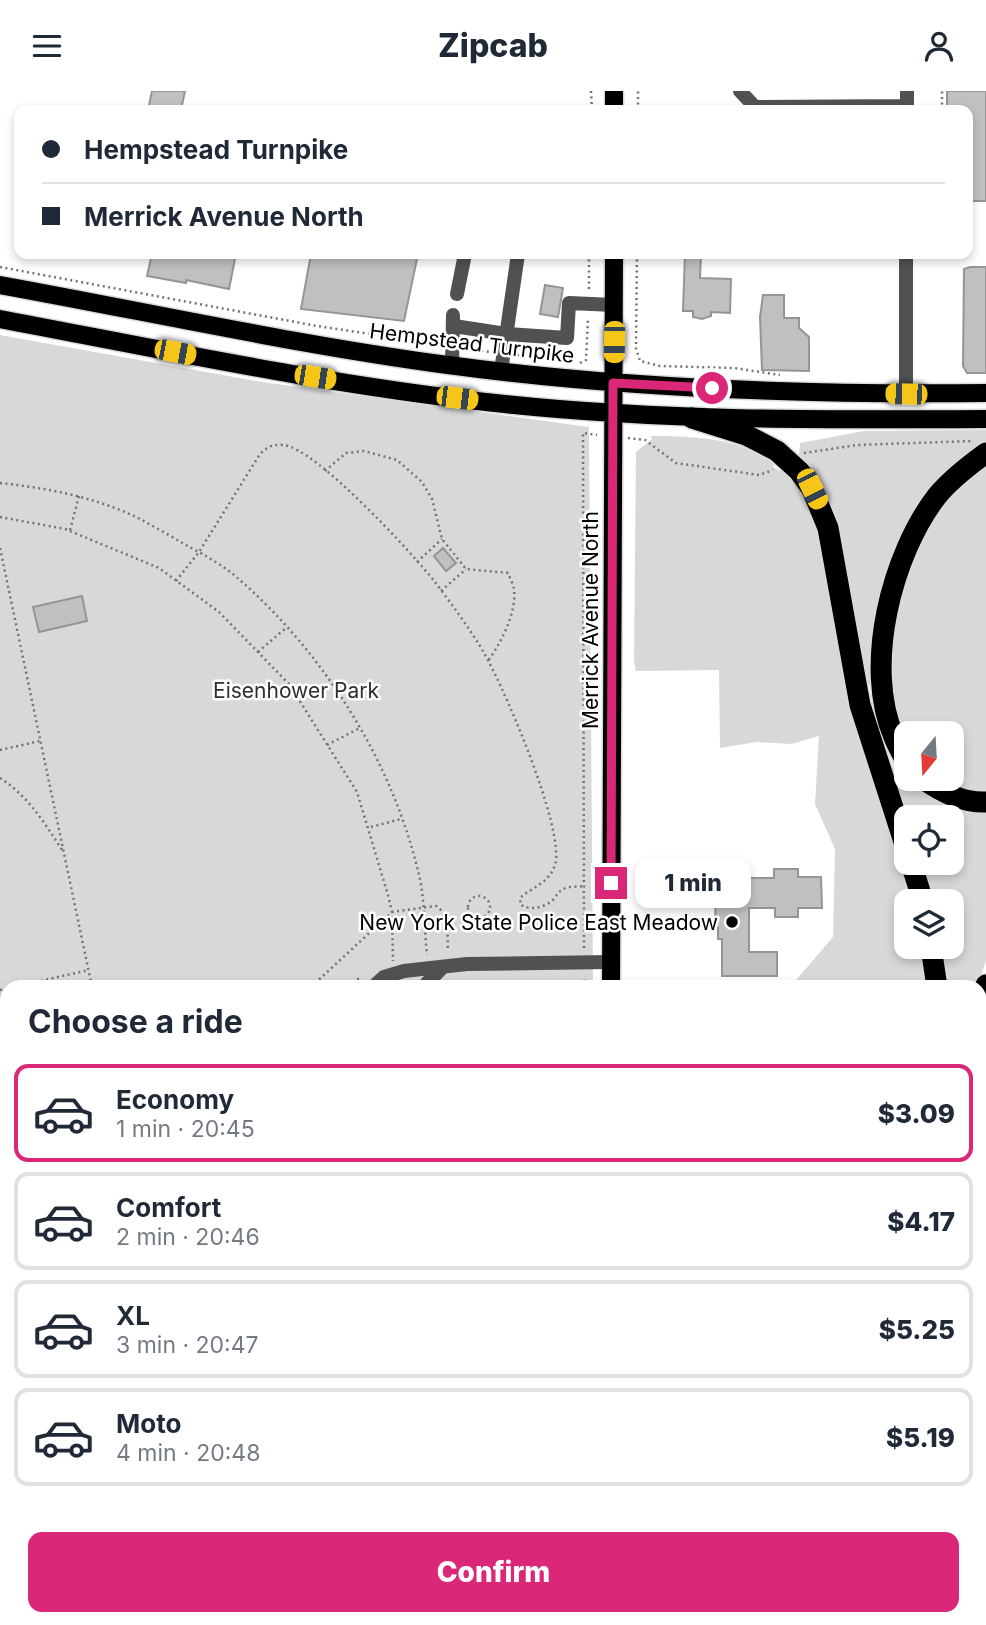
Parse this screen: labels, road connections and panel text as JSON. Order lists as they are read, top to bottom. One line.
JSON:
{"streets":{"main road":["Hempstead Turnpike","Merrick Avenue North"]},"crossings":[["Hempstead Turnpike","Merrick Avenue North"]],"parks":["Eisenhower Park"],"places":["New York State Police East Meadow"],"north":"bottom","page":{"header":"Zipcab","banner":["Hempstead Turnpike","Merrick Avenue North"],"bubble":"1 min","heading":"Choose a ride","list":[{"name":"Economy","note":"1 min · 20:45","value":"$3.09"},{"name":"Comfort","note":"2 min · 20:46","value":"$4.17"},{"name":"XL","note":"3 min · 20:47","value":"$5.25"},{"name":"Moto","note":"4 min · 20:48","value":"$5.19"}],"buttons":"Confirm"}}
